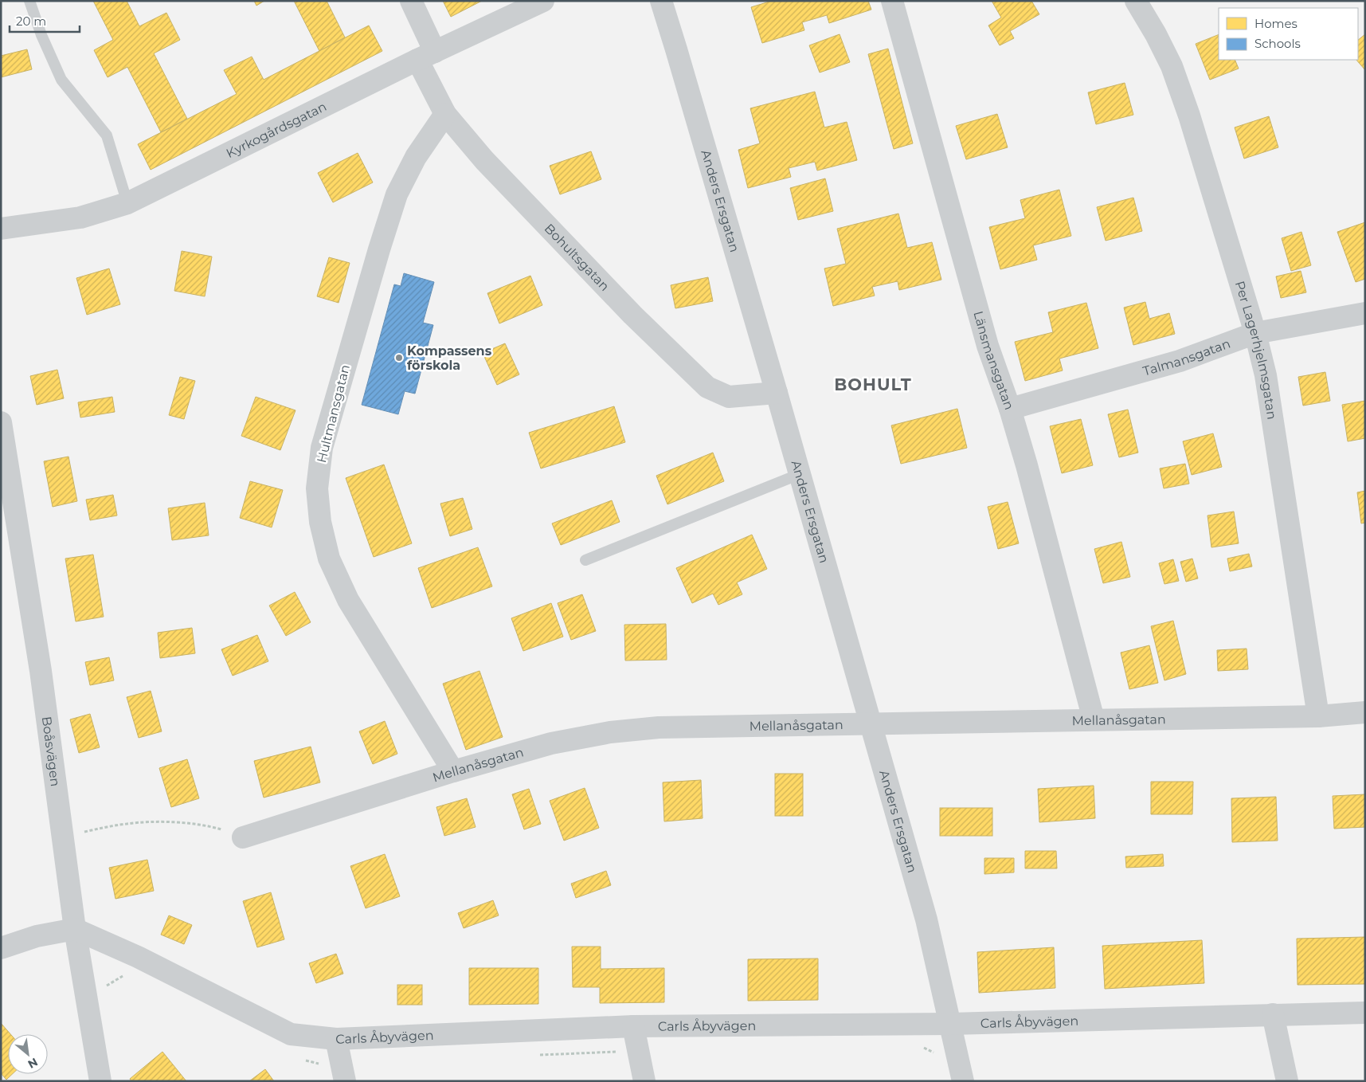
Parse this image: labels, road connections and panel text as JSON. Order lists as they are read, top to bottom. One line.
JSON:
{"streets":{"street":["Kyrkogårdsgatan","Anders Ersgatan","Bohultsgatan","Per Lagerhjelmsgatan","Talmansgatan","Länsmansgatan","Hultmansgatan","Mellanåsgatan","Boåsvägen","Carls Åbyvägen"]},"crossings":[["Kyrkogårdsgatan","Bohultsgatan"],["Anders Ersgatan","Bohultsgatan"],["Anders Ersgatan","Mellanåsgatan"],["Anders Ersgatan","Carls Åbyvägen"],["Bohultsgatan","Hultmansgatan"],["Per Lagerhjelmsgatan","Talmansgatan"],["Per Lagerhjelmsgatan","Mellanåsgatan"],["Talmansgatan","Länsmansgatan"],["Länsmansgatan","Mellanåsgatan"],["Hultmansgatan","Mellanåsgatan"],["Boåsvägen","Carls Åbyvägen"]],"districts":["BOHULT"],"places":["Kompassens förskola"],"legend":["Homes","Schools"],"scale_bar":"20 m","north":"bottom right"}
